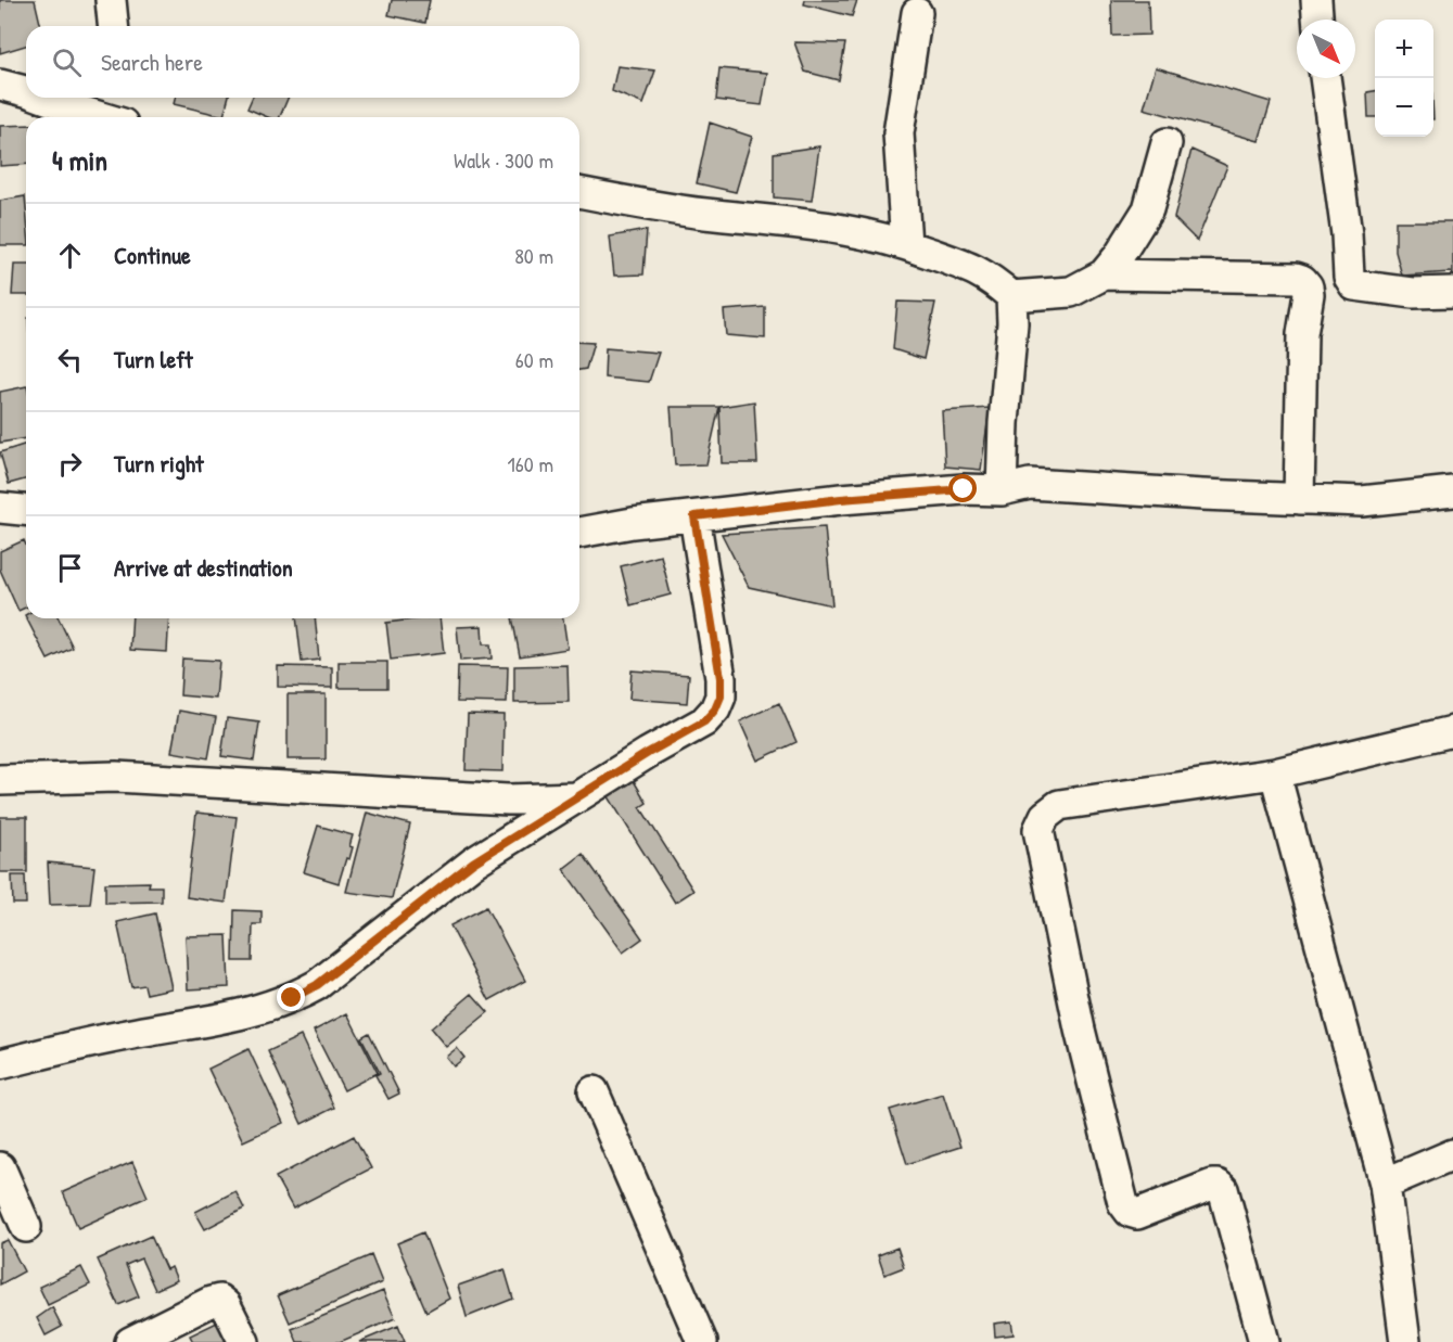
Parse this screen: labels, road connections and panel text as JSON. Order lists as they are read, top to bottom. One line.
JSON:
{"north":"bottom right","page":{"map_buttons":["+","−"],"search":"Search here","heading":["4 min","Walk · 300 m"],"list":[["Continue","80 m"],["Turn left","60 m"],["Turn right","160 m"],"Arrive at destination"]}}
